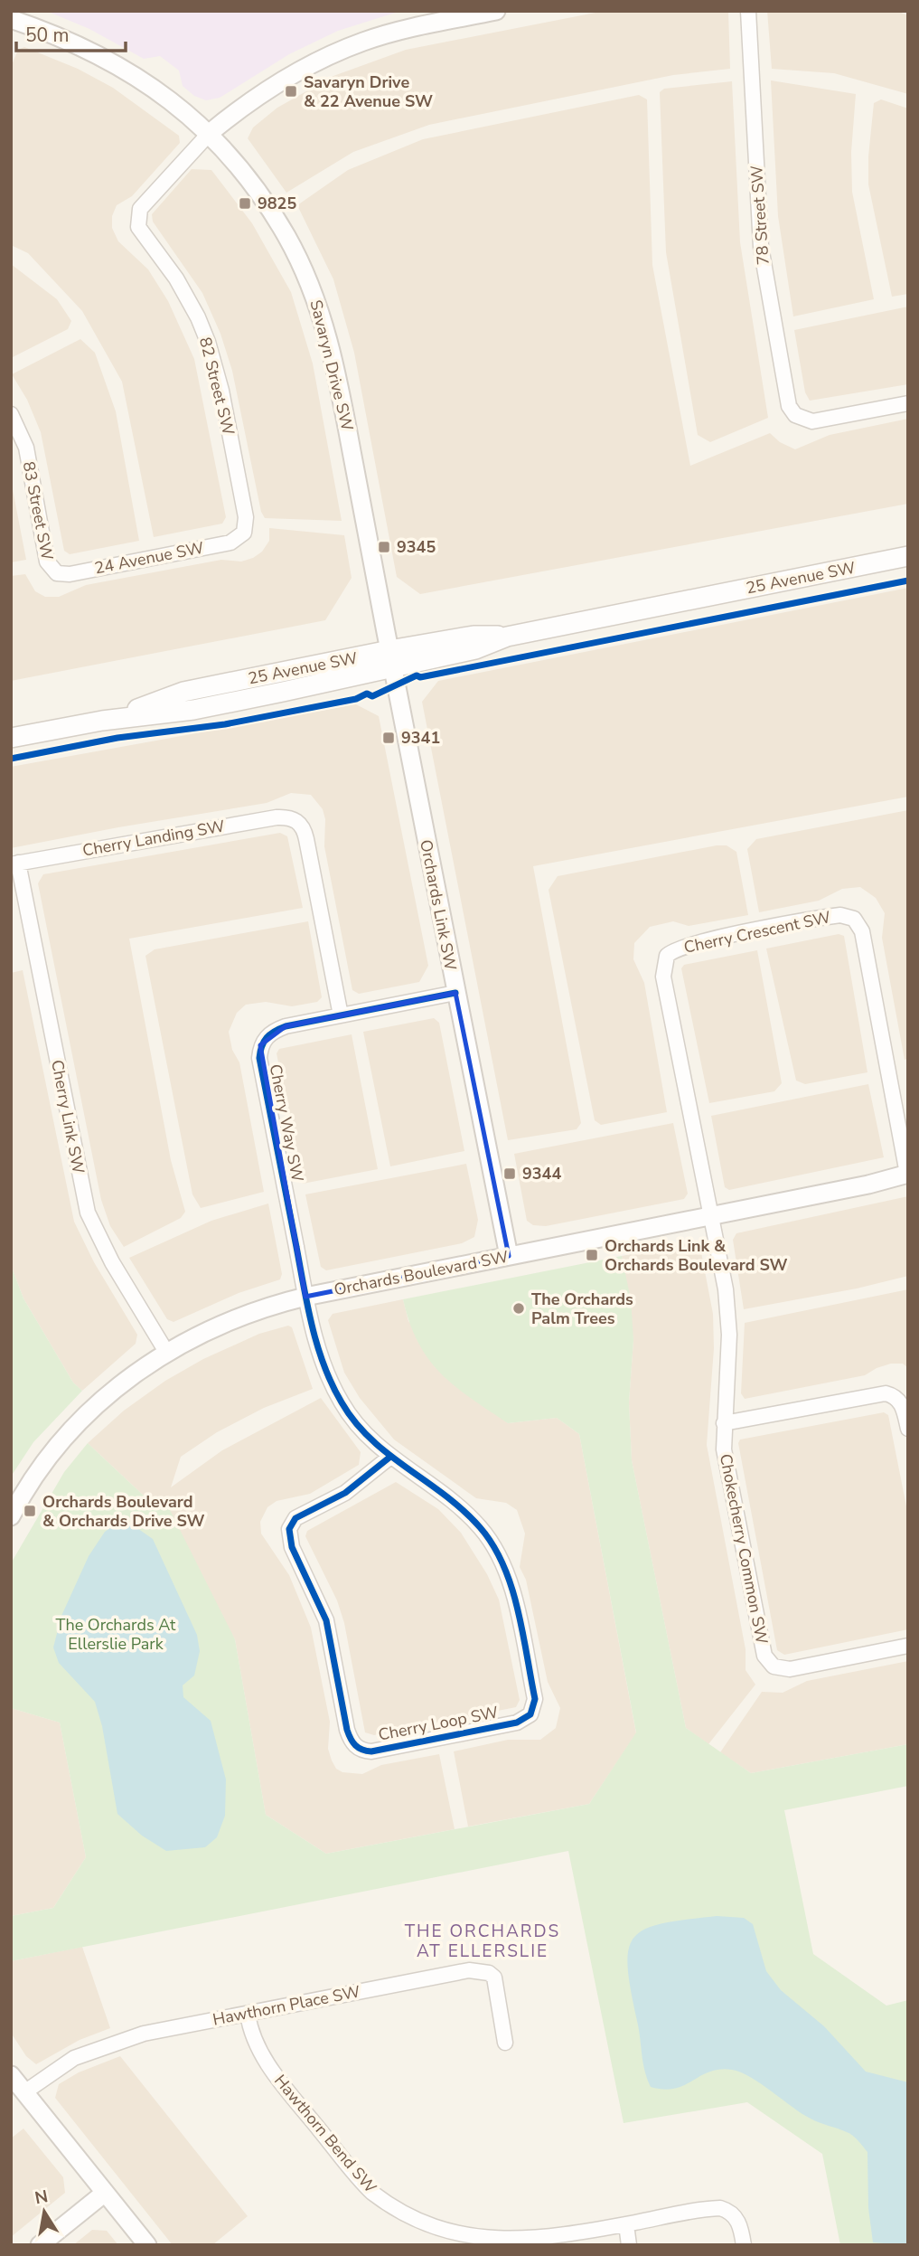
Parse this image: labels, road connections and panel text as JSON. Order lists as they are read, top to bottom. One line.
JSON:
{"streets":{"main road":["25 Avenue SW"],"street":["78 Street SW","Savaryn Drive SW","82 Street SW","83 Street SW","24 Avenue SW","Cherry Landing SW","Orchards Link SW","Cherry Crescent SW","Cherry Link SW","Cherry Way SW","Orchards Boulevard SW","Chokecherry Common SW","Cherry Loop SW","Hawthorn Place SW","Hawthorn Bend SW"]},"crossings":[["Savaryn Drive SW","82 Street SW"],["Savaryn Drive SW","25 Avenue SW"],["Savaryn Drive SW","Orchards Link SW"],["82 Street SW","24 Avenue SW"],["83 Street SW","24 Avenue SW"],["25 Avenue SW","Orchards Link SW"],["Cherry Landing SW","Cherry Link SW"],["Cherry Landing SW","Cherry Way SW"],["Orchards Link SW","Cherry Way SW"],["Orchards Link SW","Orchards Boulevard SW"],["Cherry Crescent SW","Orchards Boulevard SW"],["Cherry Crescent SW","Chokecherry Common SW"],["Cherry Link SW","Orchards Boulevard SW"],["Cherry Way SW","Orchards Boulevard SW"],["Cherry Way SW","Cherry Loop SW"],["Orchards Boulevard SW","Chokecherry Common SW"],["Orchards Boulevard SW","Cherry Loop SW"],["Hawthorn Place SW","Hawthorn Bend SW"]],"districts":["THE ORCHARDS AT ELLERSLIE"],"parks":["The Orchards At Ellerslie Park"],"places":{"transit":["Savaryn Drive & 22 Avenue SW","9825","9345","9341","9344","Orchards Link & Orchards Boulevard SW","Orchards Boulevard & Orchards Drive SW"],"other":["The Orchards Palm Trees"]},"scale_bar":"50 m","north":"top"}
